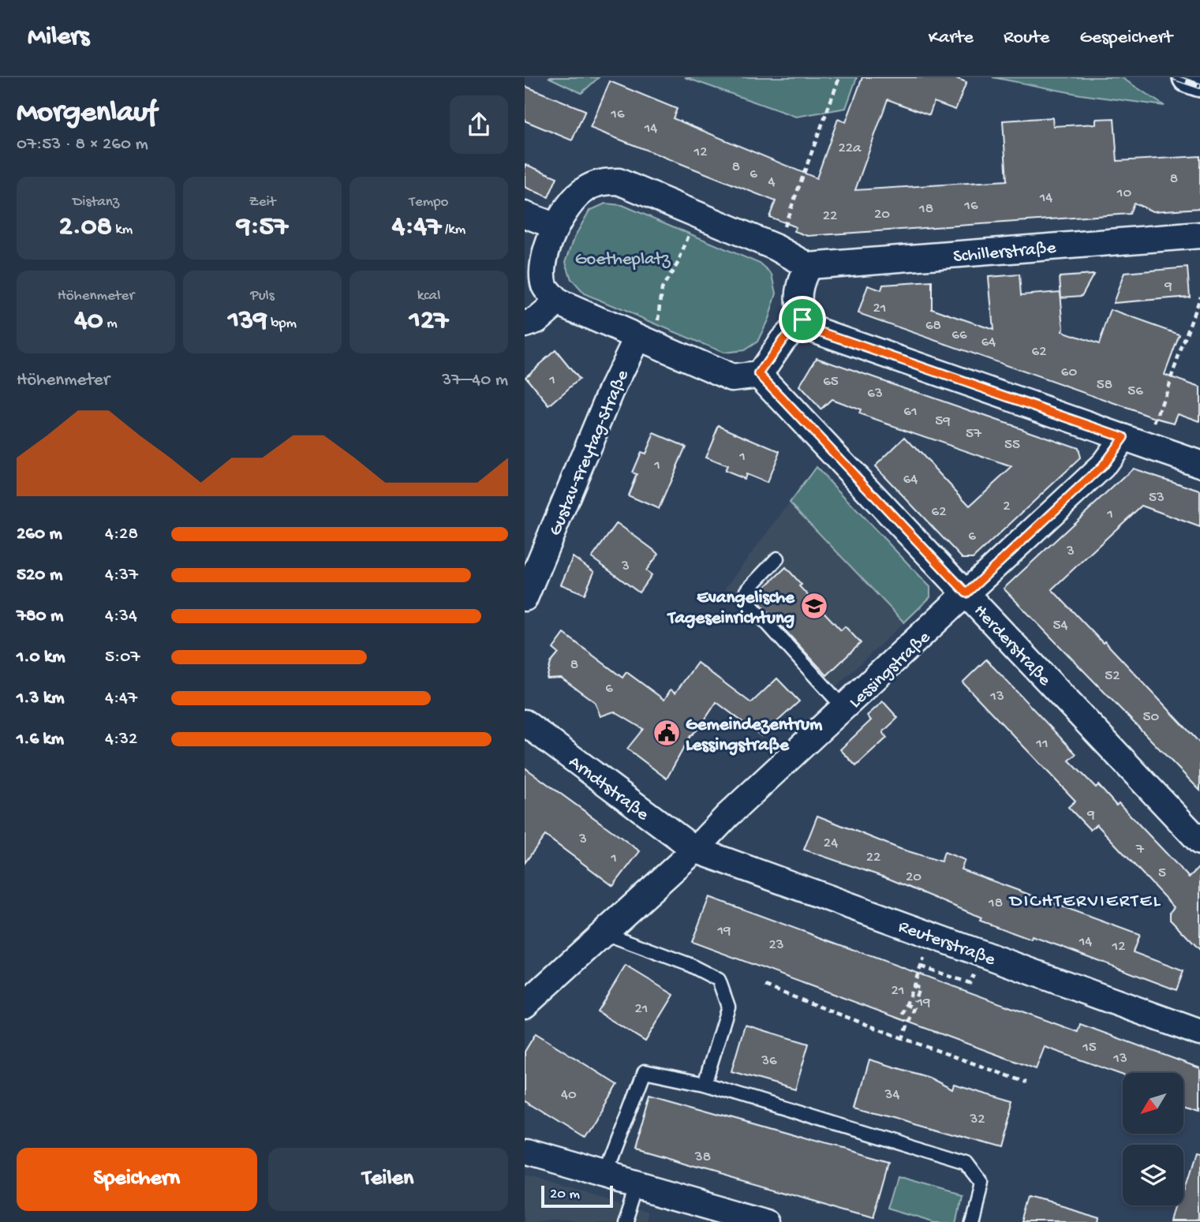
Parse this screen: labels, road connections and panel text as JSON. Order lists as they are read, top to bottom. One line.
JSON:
{"streets":{"street":["Schillerstraße","Gustav-Freytag-Straße","Herderstraße","Lessingstraße","Arndtstraße","Reuterstraße"]},"crossings":[["Herderstraße","Lessingstraße"],["Lessingstraße","Arndtstraße"],["Lessingstraße","Reuterstraße"],["Arndtstraße","Reuterstraße"]],"districts":["DICHTERVIERTEL"],"parks":["Goetheplatz"],"places":{"school or university":["Evangelische Tageseinrichtung"],"public building":["Gemeindezentrum Lessingstraße"]},"house_numbers":["16","14","22a","12","8","6","8","4","10","14","16","18","20","22","9","21","68","66","64","62","60","1","65","58","56","63","61","59","57","55","1","1","64","53","2","62","1","6","3","3","54","8","52","6","13","50","11","9","3","24","7","22","1","5","20","18","19","14","23","12","21","19","21","15","13","36","40","34","32","38"],"scale_bar":"20 m","north":"bottom left","page":{"header":"Milers","nav":["Karte","Route","Gespeichert"],"heading":["Morgenlauf","07:53 · 8 × 260 m"],"stats":[["Distanz","2.08 km"],["Zeit","9:57"],["Tempo","4:47 /km"],["Höhenmeter","40 m"],["Puls","139 bpm"],["kcal","127"]],"chart":["Höhenmeter","37–40 m"],"list":[{"name":"260 m","note":"4:28"},{"name":"520 m","note":"4:37"},{"name":"780 m","note":"4:34"},{"name":"1.0 km","note":"5:07"},{"name":"1.3 km","note":"4:47"},{"name":"1.6 km","note":"4:32"}],"buttons":["Speichern","Teilen"],"scale":"20 m"}}
